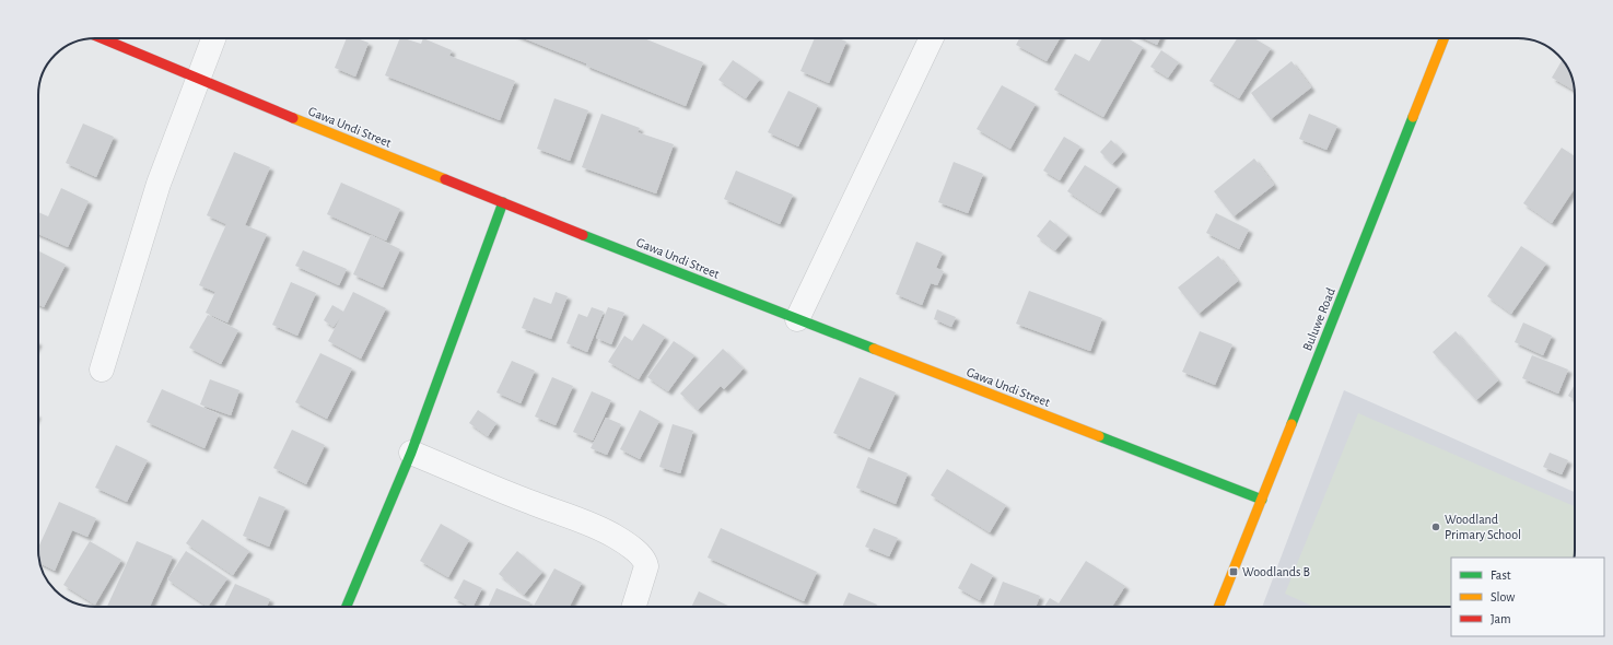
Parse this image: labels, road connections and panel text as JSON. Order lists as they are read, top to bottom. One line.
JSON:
{"streets":{"street":["Gawa Undi Street","Buluwe Road"]},"crossings":[["Gawa Undi Street","Buluwe Road"]],"places":{"other":["Woodland Primary School"],"transit":["Woodlands B"]},"legend":["Fast","Slow","Jam"]}
